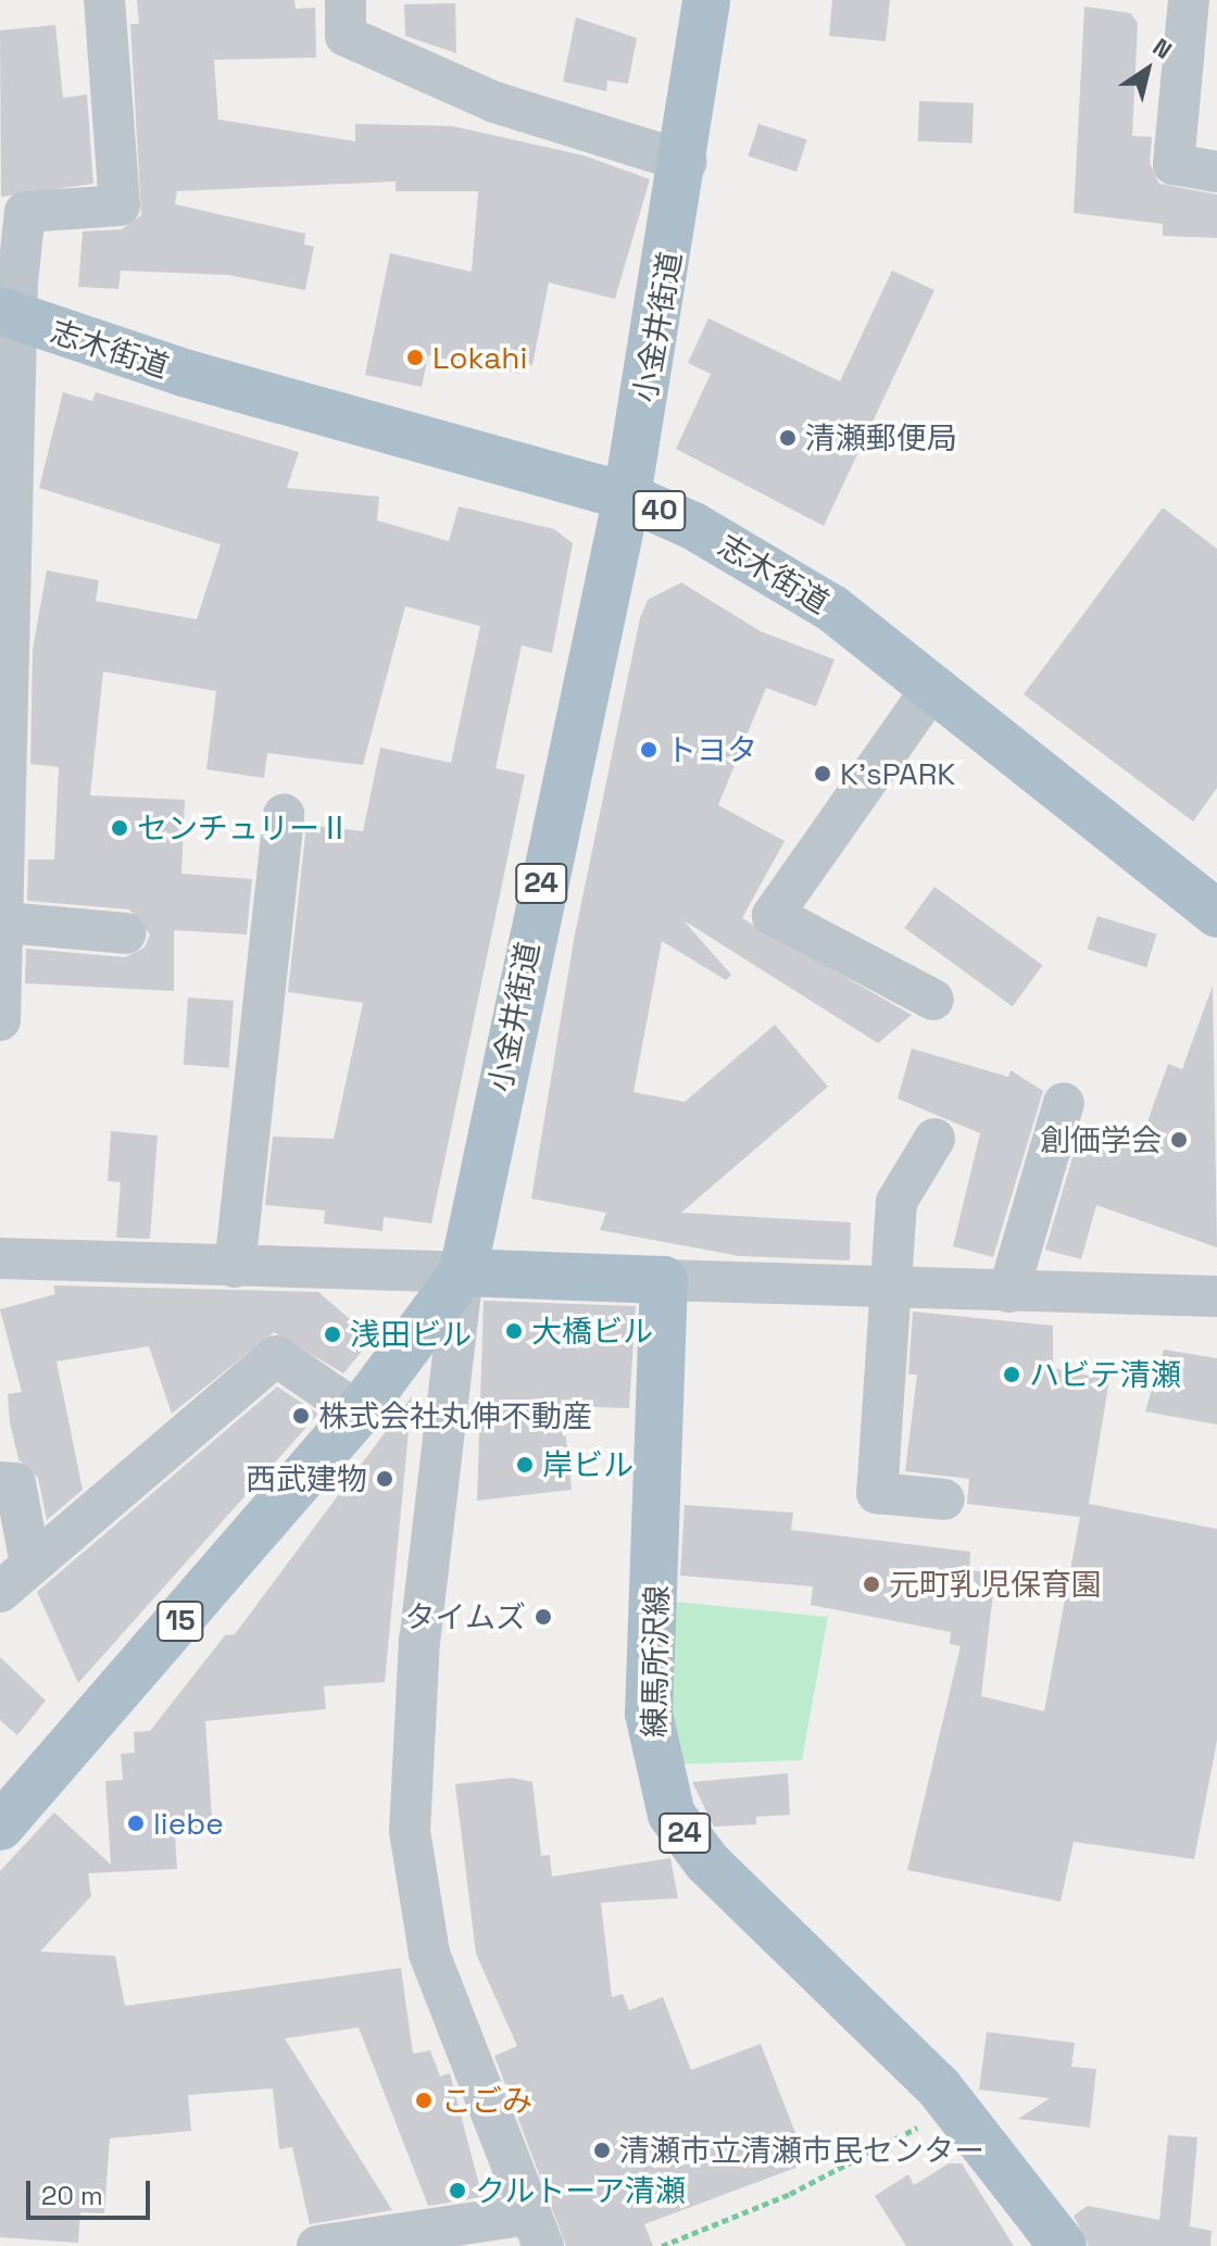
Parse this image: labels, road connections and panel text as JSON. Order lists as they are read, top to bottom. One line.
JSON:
{"streets":{"main road":["小金井街道","志木街道","40","24","15","練馬所沢線"]},"crossings":[["小金井街道","志木街道"]],"places":["Lokahi","清瀬郵便局","トヨタ","K'sPARK","センチュリーⅡ","創価学会","大橋ビル","浅田ビル","ハビテ清瀬","株式会社丸伸不動産","岸ビル","西武建物","元町乳児保育園","タイムズ","liebe","こごみ","清瀬市立清瀬市民センター","クルトーア清瀬"],"scale_bar":"20 m","north":"top right"}
